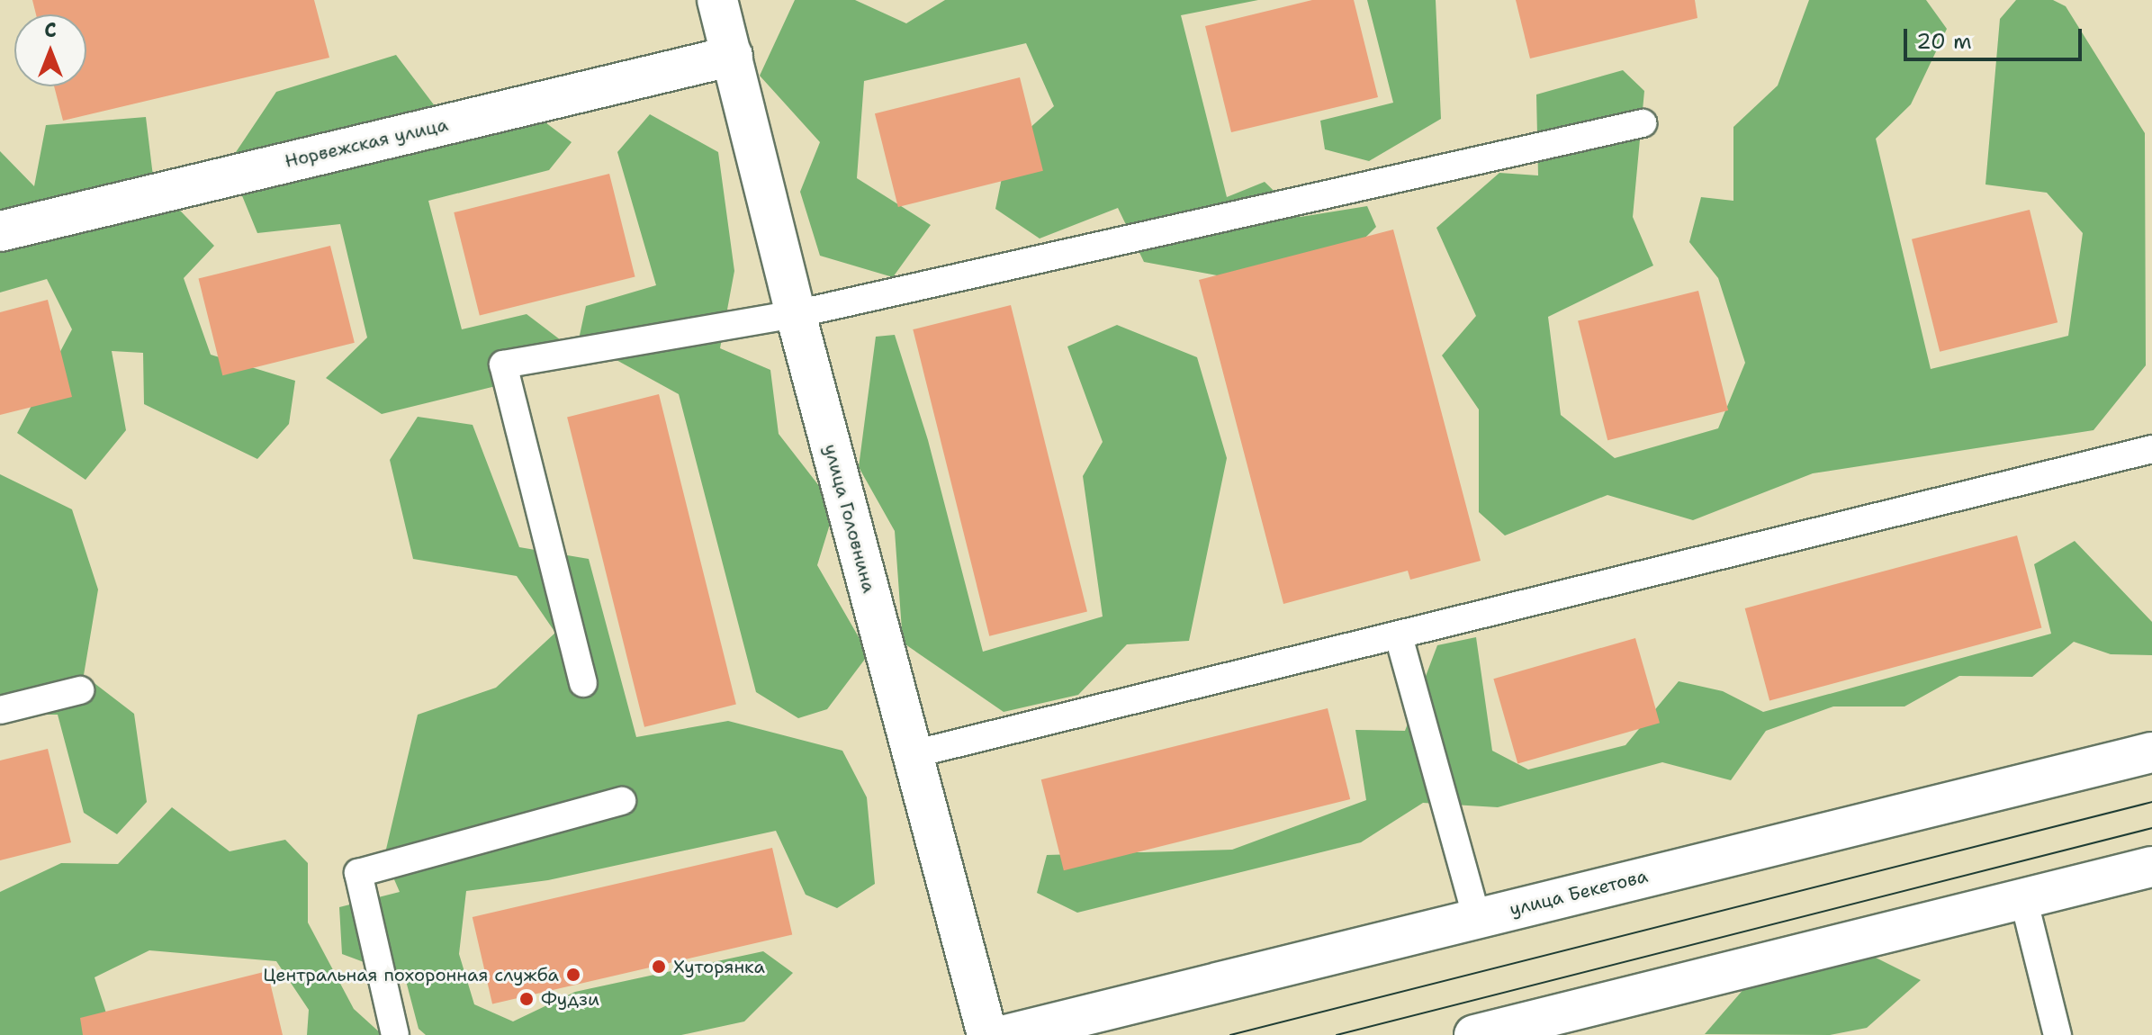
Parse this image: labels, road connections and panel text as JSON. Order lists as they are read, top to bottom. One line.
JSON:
{"streets":{"main road":["Норвежская улица","улица Головнина","улица Бекетова"]},"crossings":[["Норвежская улица","улица Головнина"]],"places":["Хуторянка","Центральная похоронная служба","Фудзи"],"scale_bar":"20 m","north":"top"}
